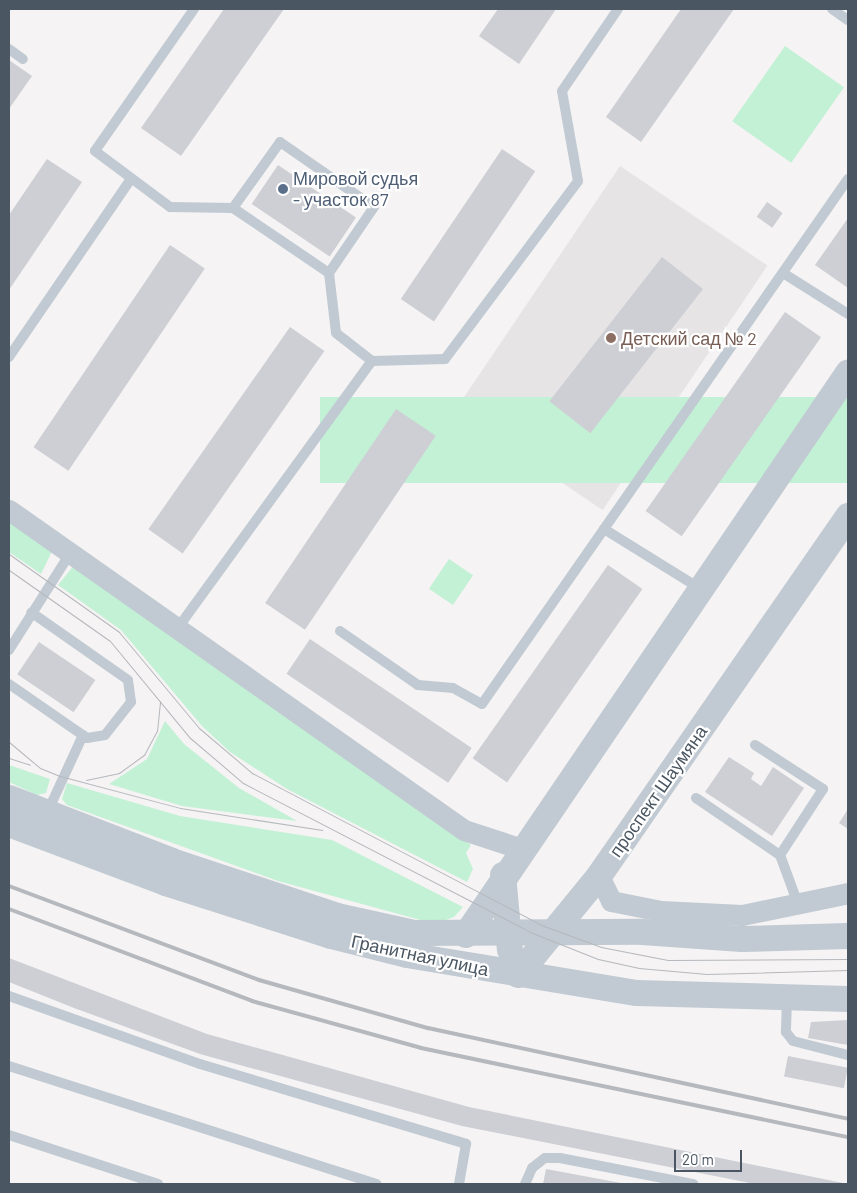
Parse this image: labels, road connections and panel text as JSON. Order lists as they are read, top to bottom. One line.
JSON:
{"streets":{"street":["проспект Шаумяна","Гранитная улица"]},"crossings":[["проспект Шаумяна","Гранитная улица"]],"places":["Мировой судья - участок 87","Детский сад № 2"],"scale_bar":"20 m"}
